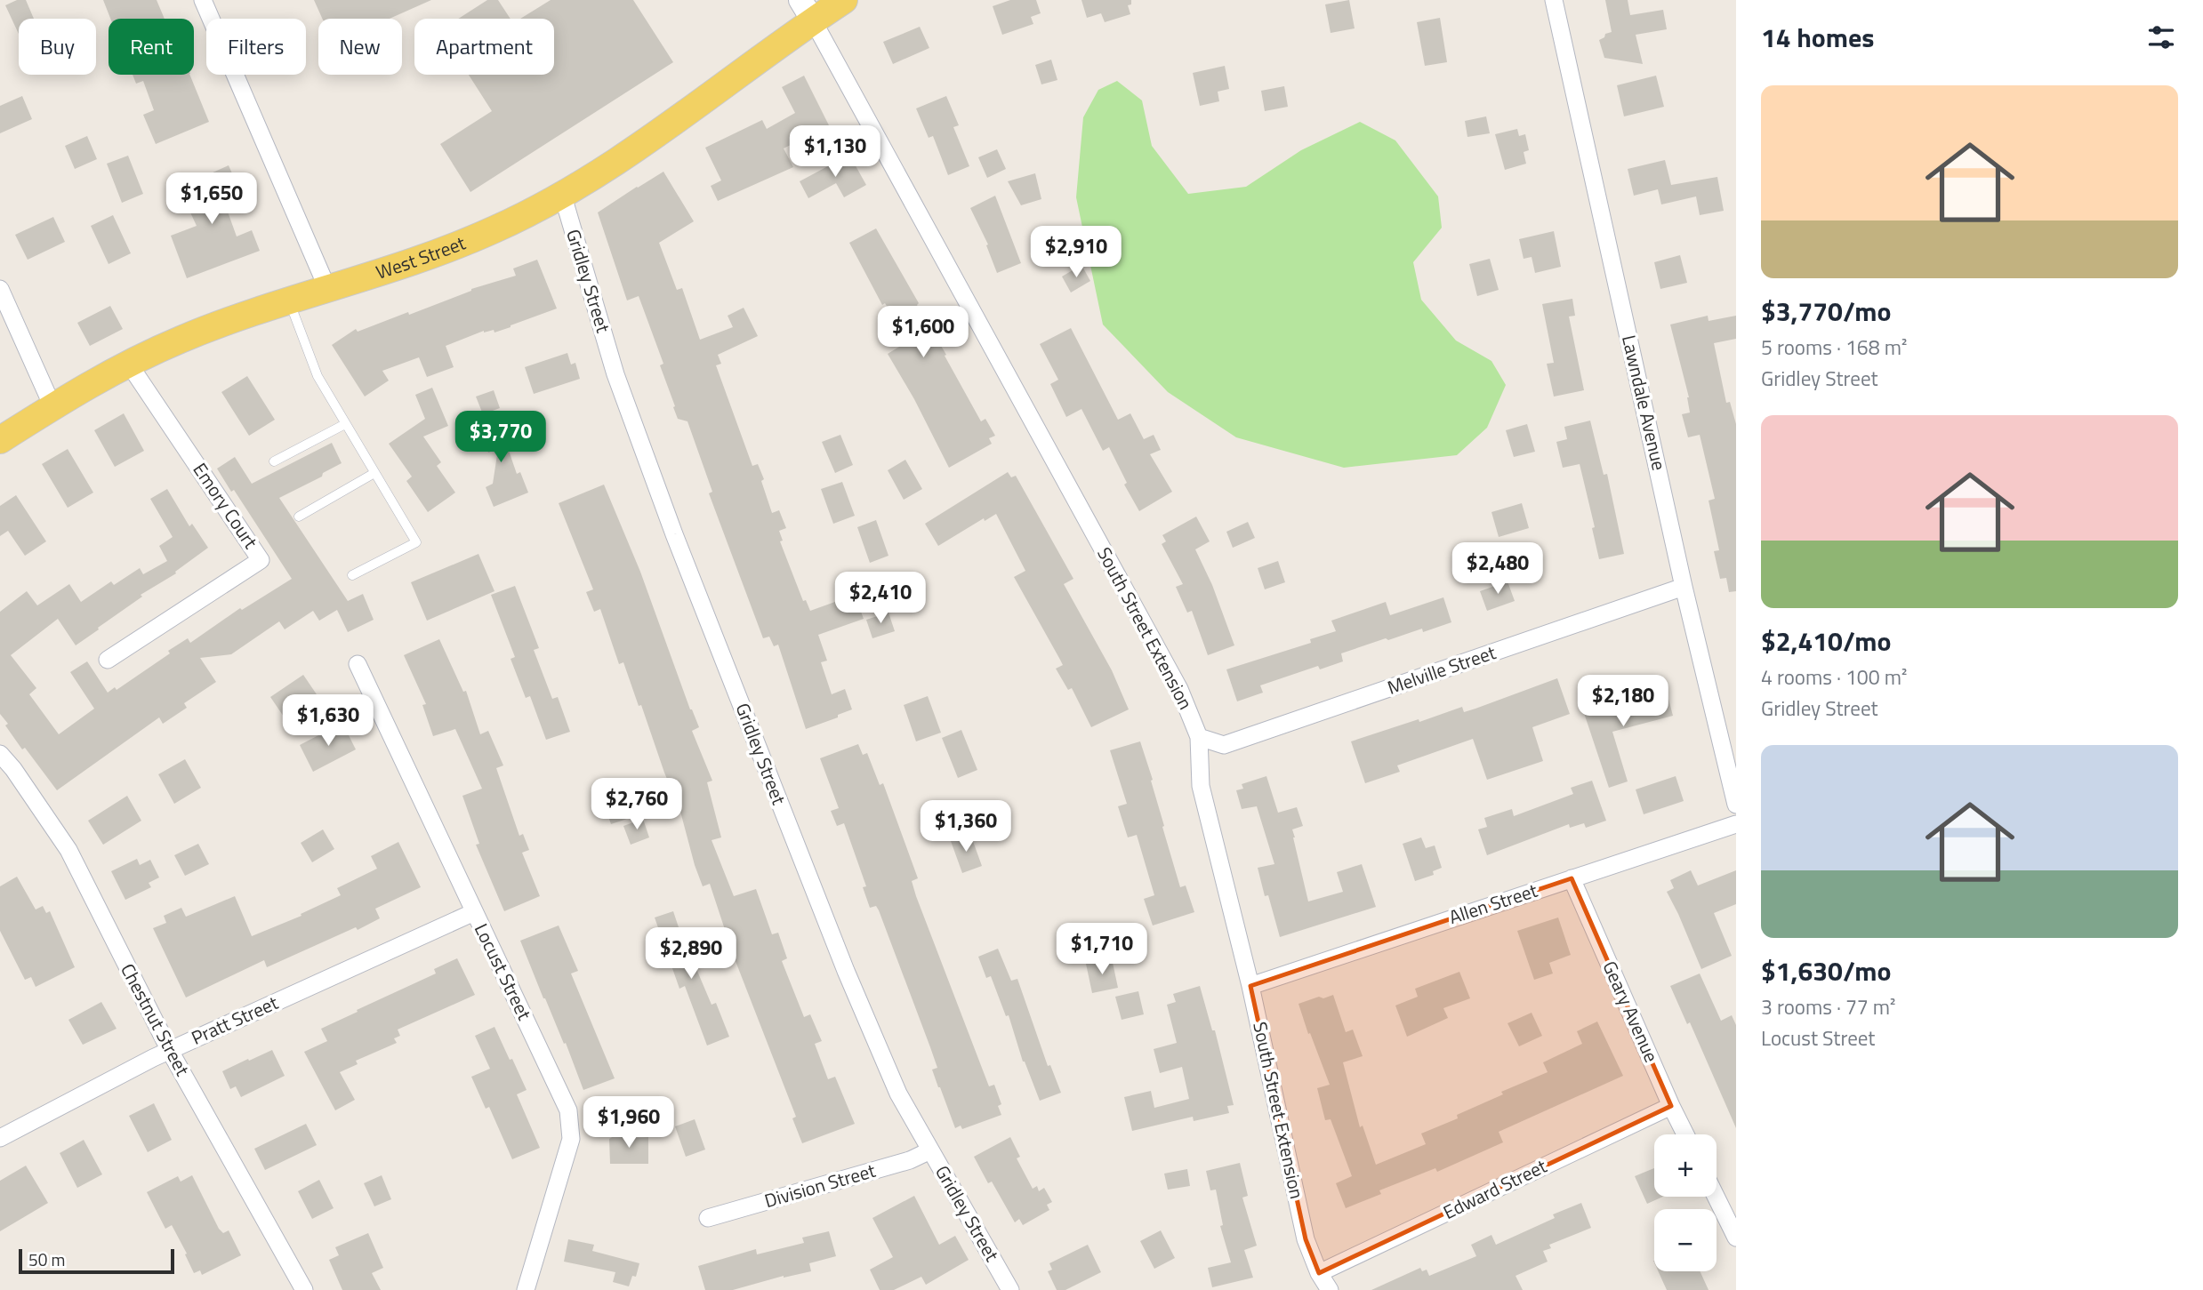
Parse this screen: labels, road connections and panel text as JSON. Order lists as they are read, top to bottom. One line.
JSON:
{"streets":{"main road":["West Street"],"street":["Gridley Street","Lawndale Avenue","Emory Court","South Street Extension","Melville Street","Allen Street","Locust Street","Geary Avenue","Chestnut Street","Pratt Street","Division Street","Edward Street"]},"crossings":[["West Street","Gridley Street"],["West Street","Emory Court"],["West Street","South Street Extension"],["Gridley Street","Division Street"],["Lawndale Avenue","Melville Street"],["South Street Extension","Melville Street"],["South Street Extension","Allen Street"],["South Street Extension","Edward Street"],["Allen Street","Geary Avenue"],["Locust Street","Pratt Street"],["Geary Avenue","Edward Street"],["Chestnut Street","Pratt Street"]],"scale_bar":"50 m","page":{"heading":"14 homes","chip":["Buy","Rent","Filters","New","Apartment"],"list":[{"name":"$3,770/mo","note":"5 rooms · 168 m² · Gridley Street"},{"name":"$2,410/mo","note":"4 rooms · 100 m² · Gridley Street"},{"name":"$1,630/mo","note":"3 rooms · 77 m² · Locust Street"}],"price":["$1,130","$1,650","$2,910","$1,600","$3,770","$2,480","$2,410","$2,180","$1,630","$2,760","$1,360","$1,710","$2,890","$1,960"],"map_buttons":["+","−"],"scale":"50 m"}}
